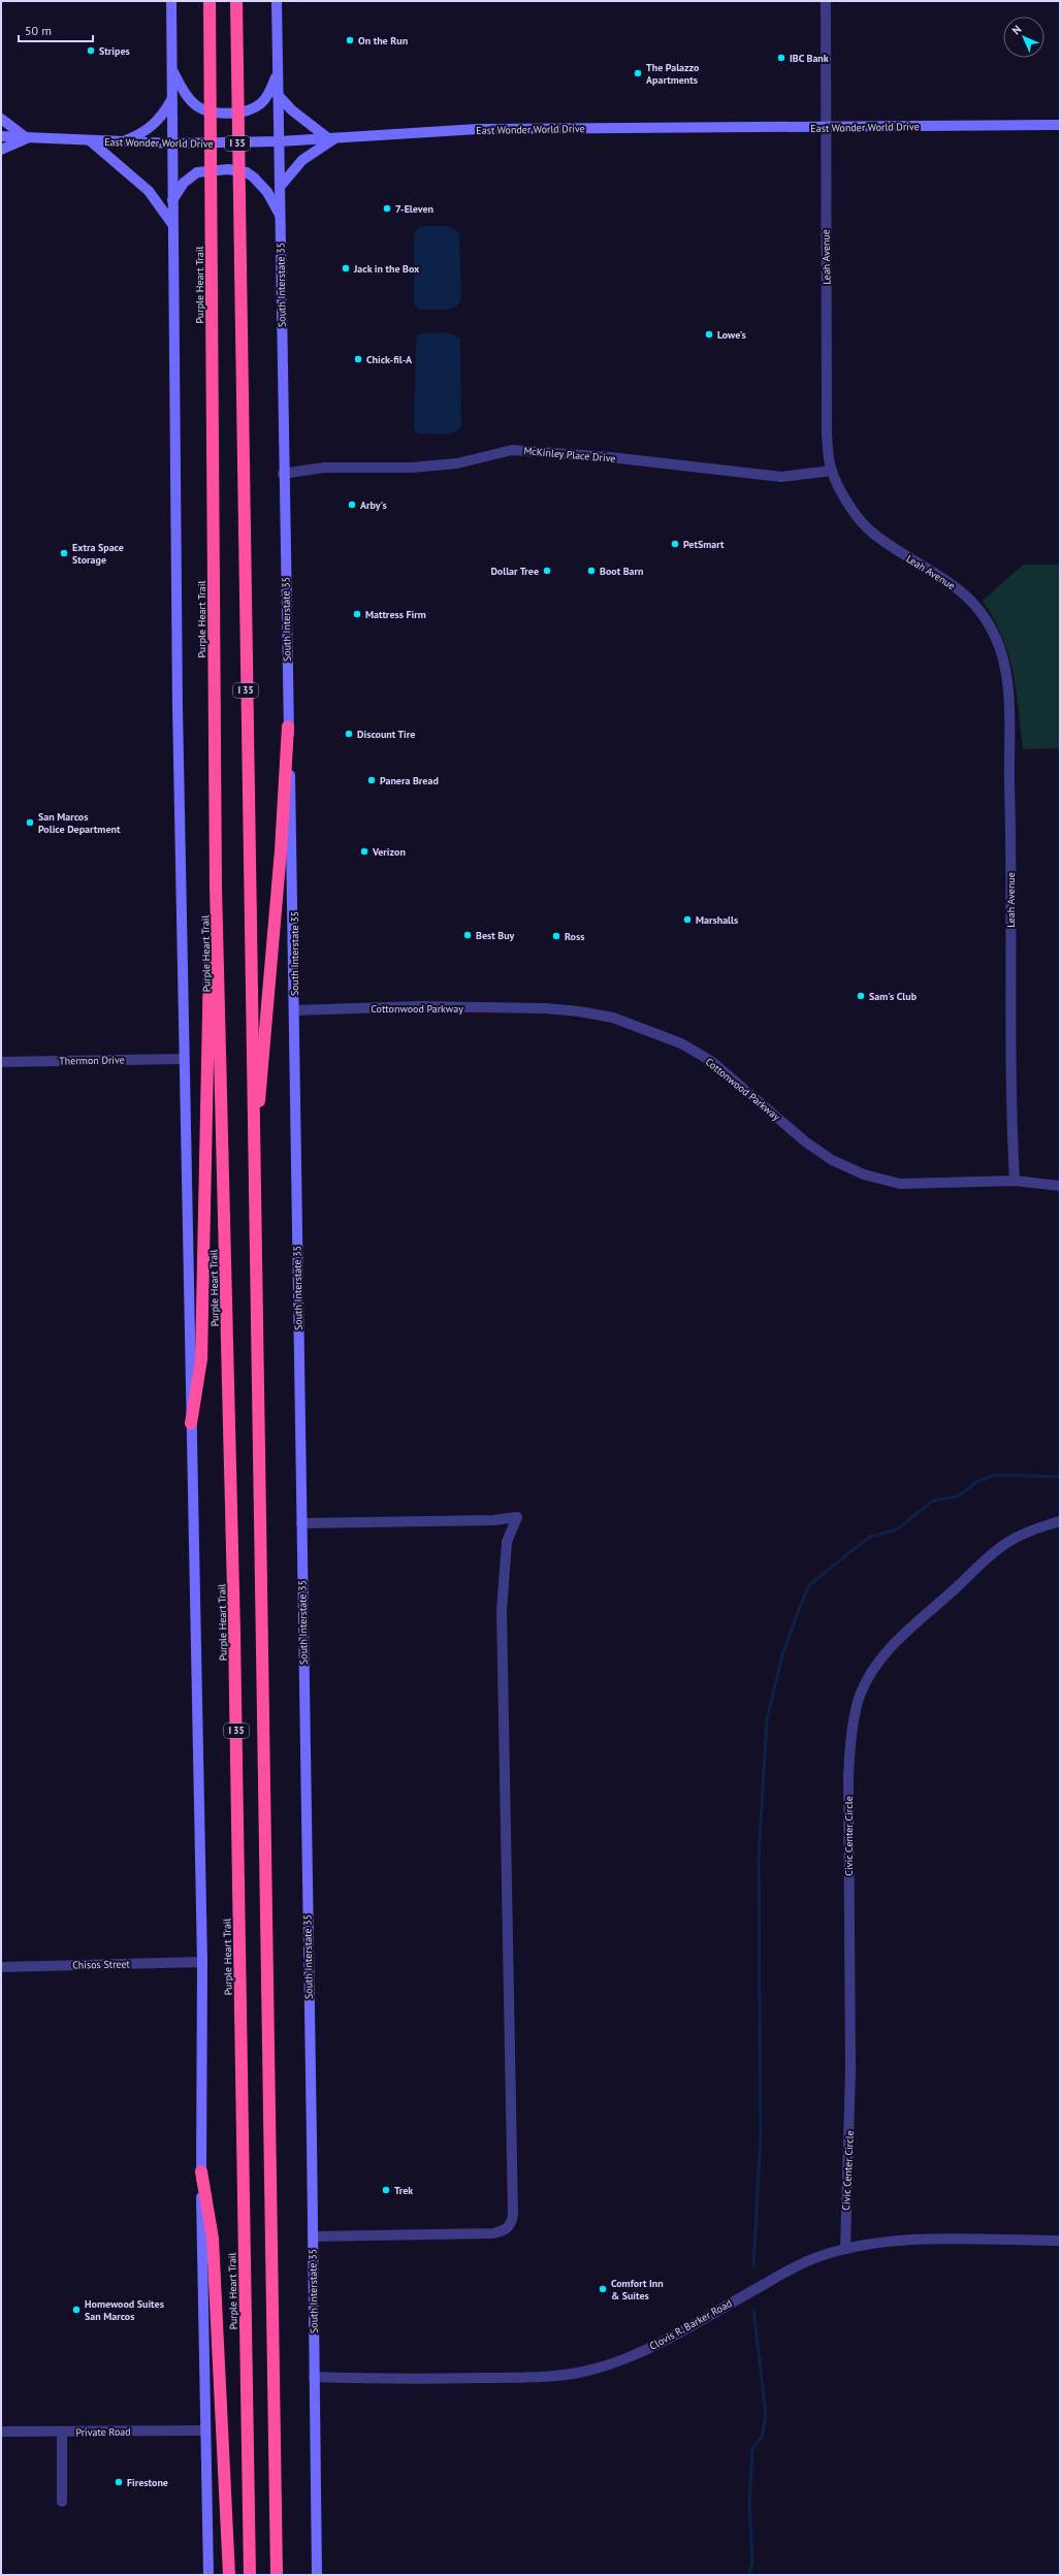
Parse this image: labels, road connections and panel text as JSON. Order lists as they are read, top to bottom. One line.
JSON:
{"streets":{"highway":["I 35","Purple Heart Trail"],"main road":["East Wonder World Drive","South Interstate 35"],"street":["Leah Avenue","McKinley Place Drive","Cottonwood Parkway","Thermon Drive","Civic Center Circle","Chisos Street","Clovis R. Barker Road","Private Road"]},"crossings":[["East Wonder World Drive","Leah Avenue"],["East Wonder World Drive","South Interstate 35"],["Leah Avenue","McKinley Place Drive"],["Leah Avenue","Cottonwood Parkway"],["South Interstate 35","McKinley Place Drive"],["South Interstate 35","Cottonwood Parkway"],["South Interstate 35","Clovis R. Barker Road"],["Civic Center Circle","Clovis R. Barker Road"]],"places":["On the Run","Stripes","IBC Bank","The Palazzo Apartments","7-Eleven","Jack in the Box","Lowe's","Chick-fil-A","Arby's","PetSmart","Extra Space Storage","Dollar Tree","Boot Barn","Mattress Firm","Discount Tire","Panera Bread","San Marcos Police Department","Verizon","Marshalls","Best Buy","Ross","Sam's Club","Trek","Comfort Inn & Suites","Homewood Suites San Marcos","Firestone"],"scale_bar":"50 m","north":"top left"}
